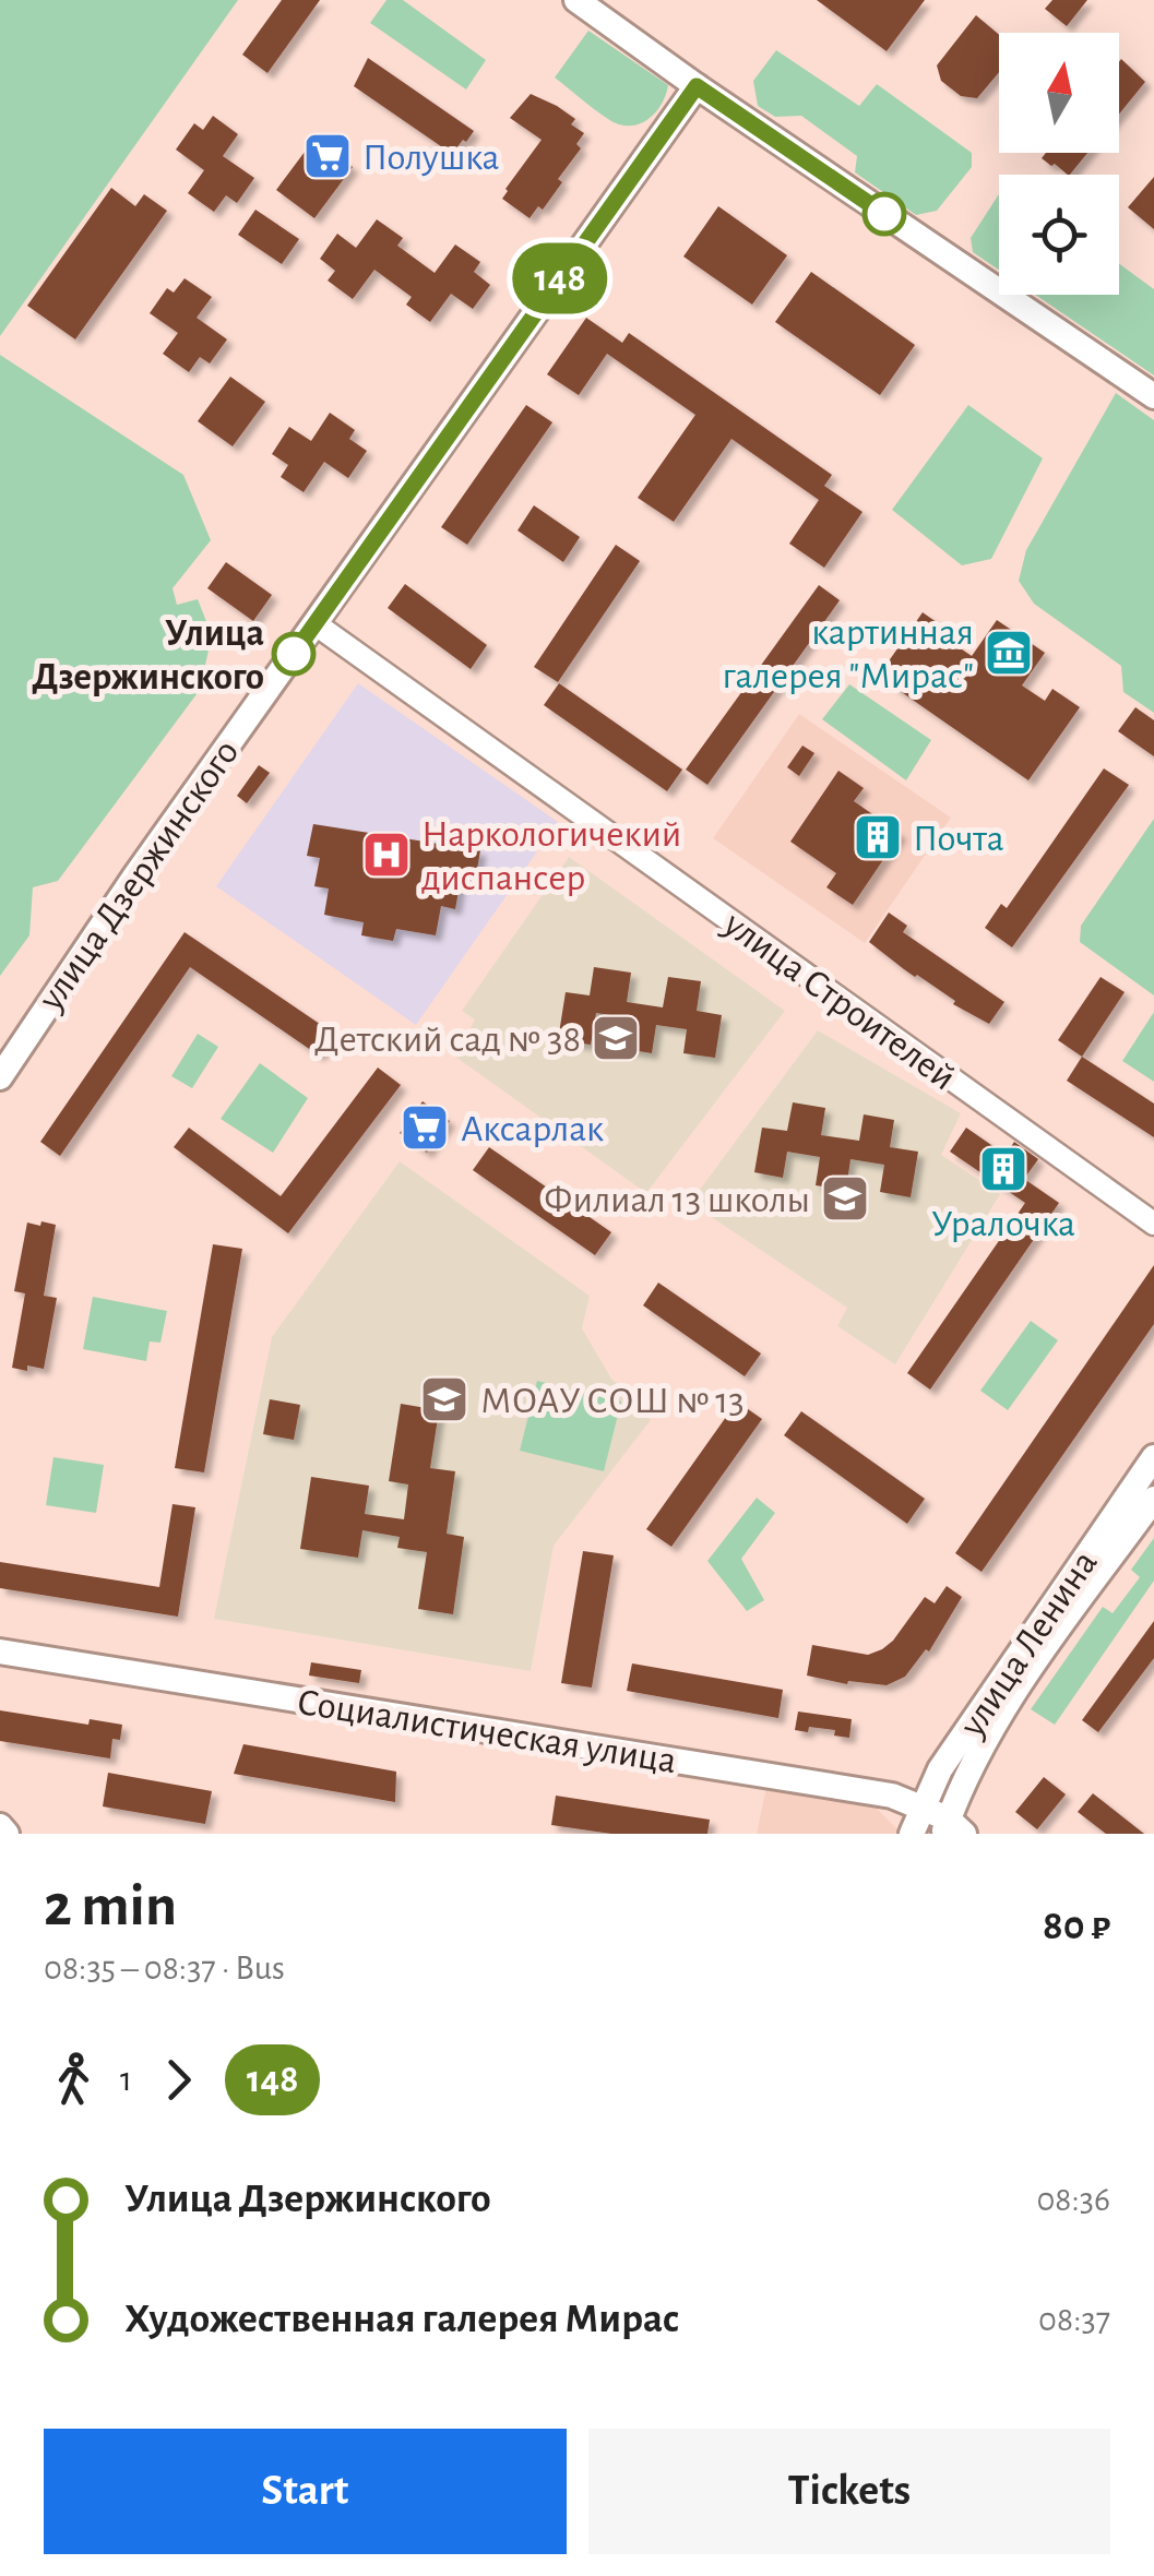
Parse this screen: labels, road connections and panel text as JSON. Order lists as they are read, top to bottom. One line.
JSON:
{"streets":{"main road":["улица Дзержинского","улица Ленина","Социалистическая улица"],"street":["улица Строителей"]},"crossings":[["улица Дзержинского","улица Строителей"],["улица Ленина","Социалистическая улица"]],"places":{"supermarket":["Полушка","Аксарлак"],"museum":["картинная галерея \"Мирас\""],"other":["Улица Дзержинского"],"building":["Почта","Уралочка"],"hospital":["Наркологичекий диспансер"],"school or university":["Детский сад № 38","Филиал 13 школы","МОАУ СОШ № 13"]},"lines":["bus line 148"],"north":"top","page":{"on_map":"148","heading":["2 min","08:35 – 08:37 · Bus","80 ₽"],"legs":["1","148"],"list":[{"name":"Улица Дзержинского","value":"08:36"},{"name":"Художественная галерея Мирас","value":"08:37"}],"buttons":["Start","Tickets"]}}
